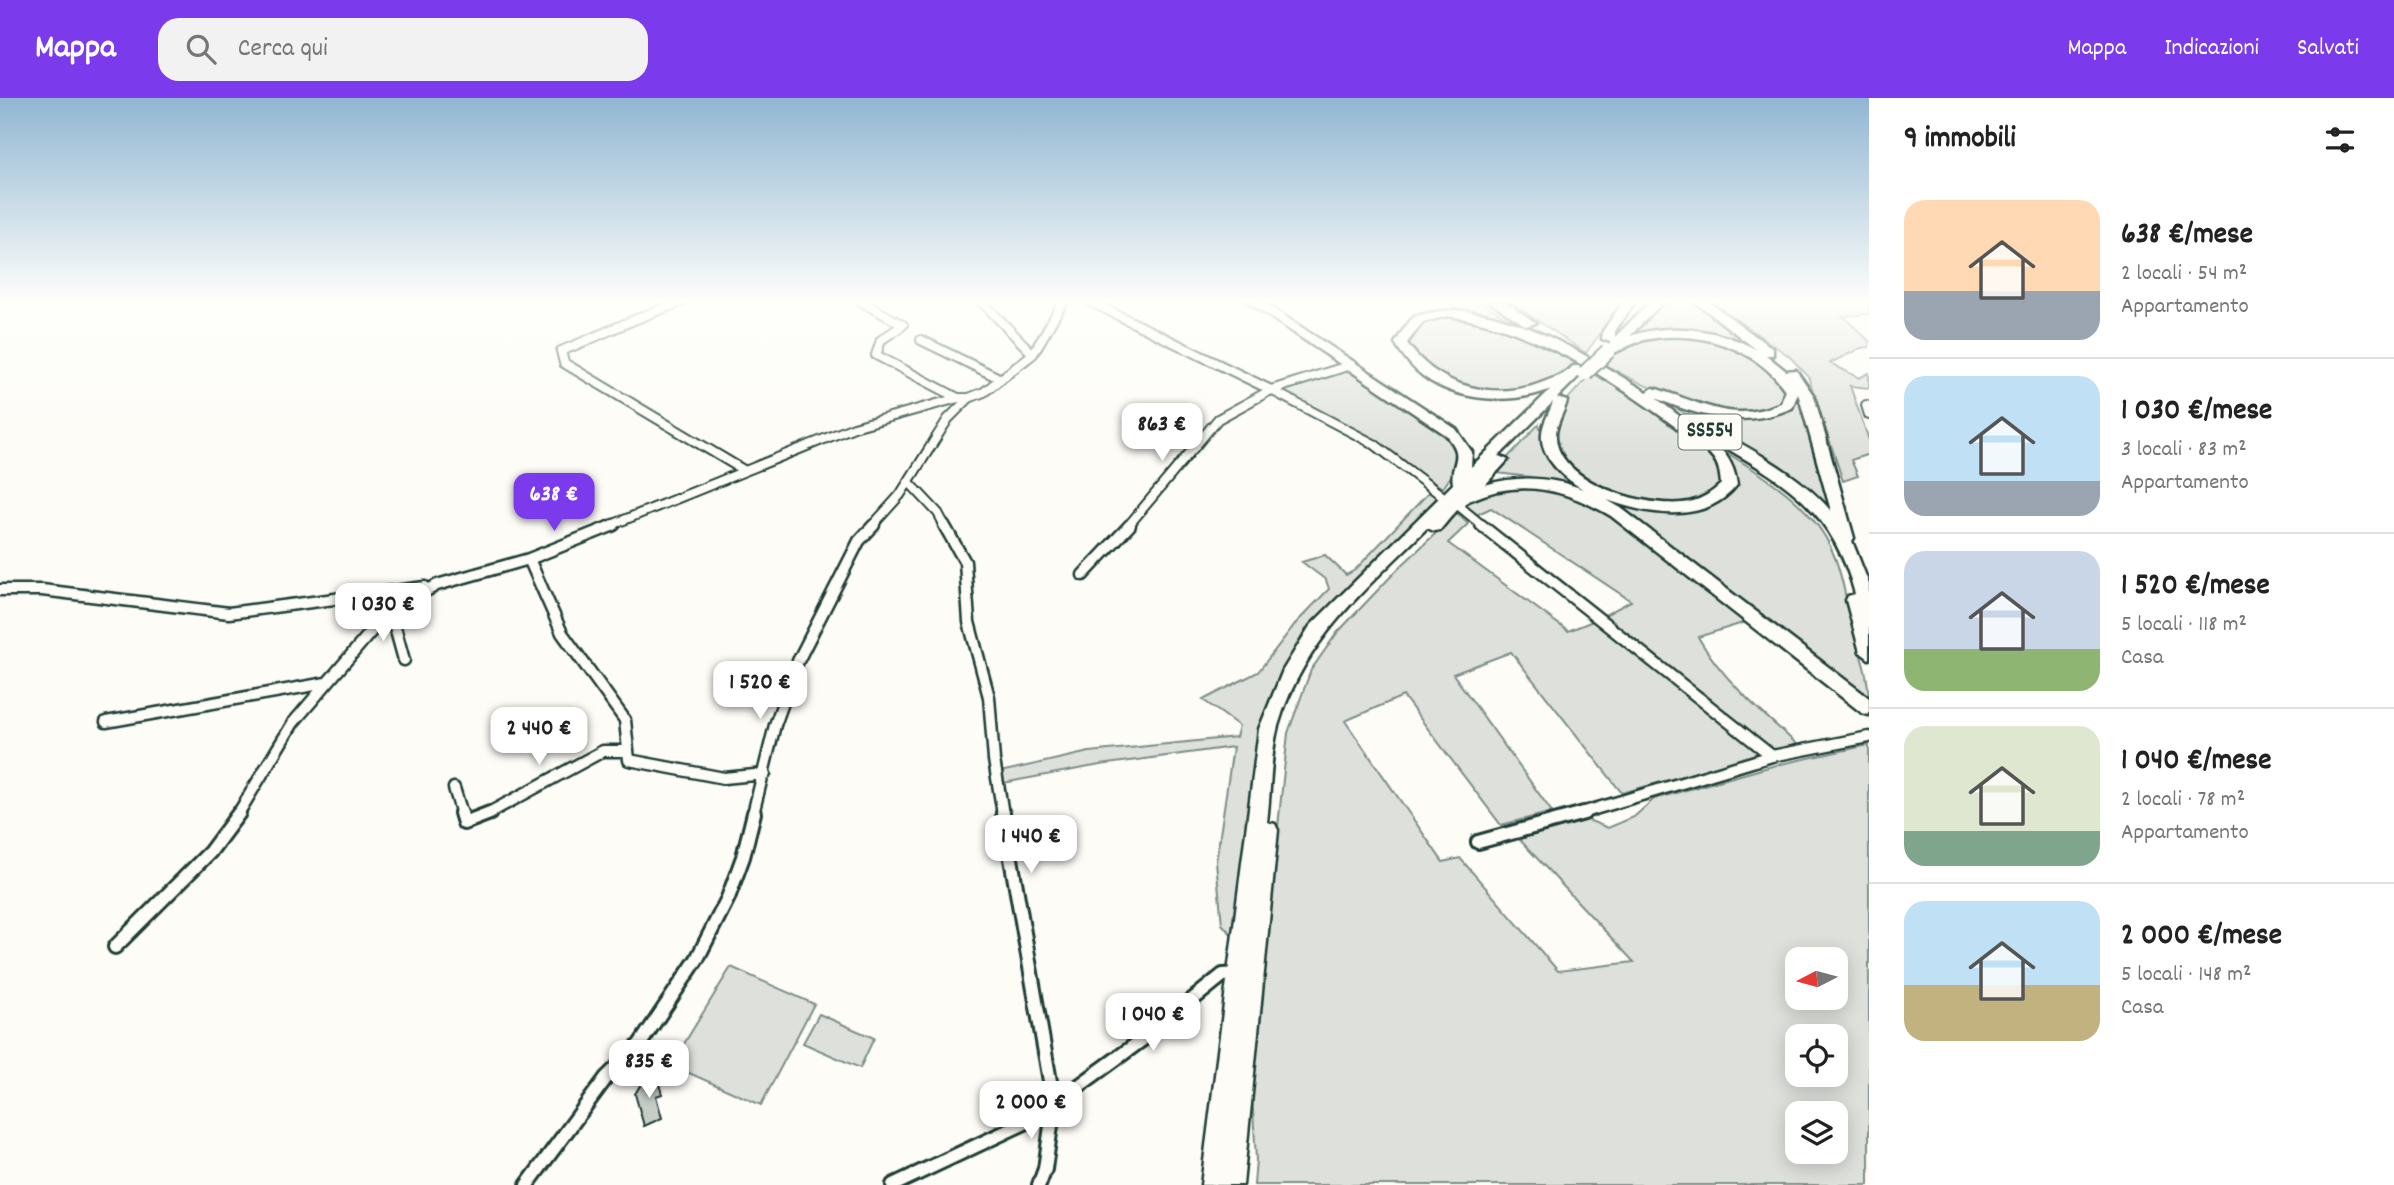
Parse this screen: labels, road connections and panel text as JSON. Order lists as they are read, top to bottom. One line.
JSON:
{"streets":{"highway":["SS554"]},"north":"left","page":{"header":"Mappa","search":"Cerca qui","nav":["Mappa","Indicazioni","Salvati"],"heading":"9 immobili","list":[{"name":"638 €/mese","note":"2 locali · 54 m² · Appartamento"},{"name":"1 030 €/mese","note":"3 locali · 83 m² · Appartamento"},{"name":"1 520 €/mese","note":"5 locali · 118 m² · Casa"},{"name":"1 040 €/mese","note":"2 locali · 78 m² · Appartamento"},{"name":"2 000 €/mese","note":"5 locali · 148 m² · Casa"}],"price":["863 €","638 €","1 030 €","1 520 €","2 440 €","1 440 €","1 040 €","835 €","2 000 €"]}}
